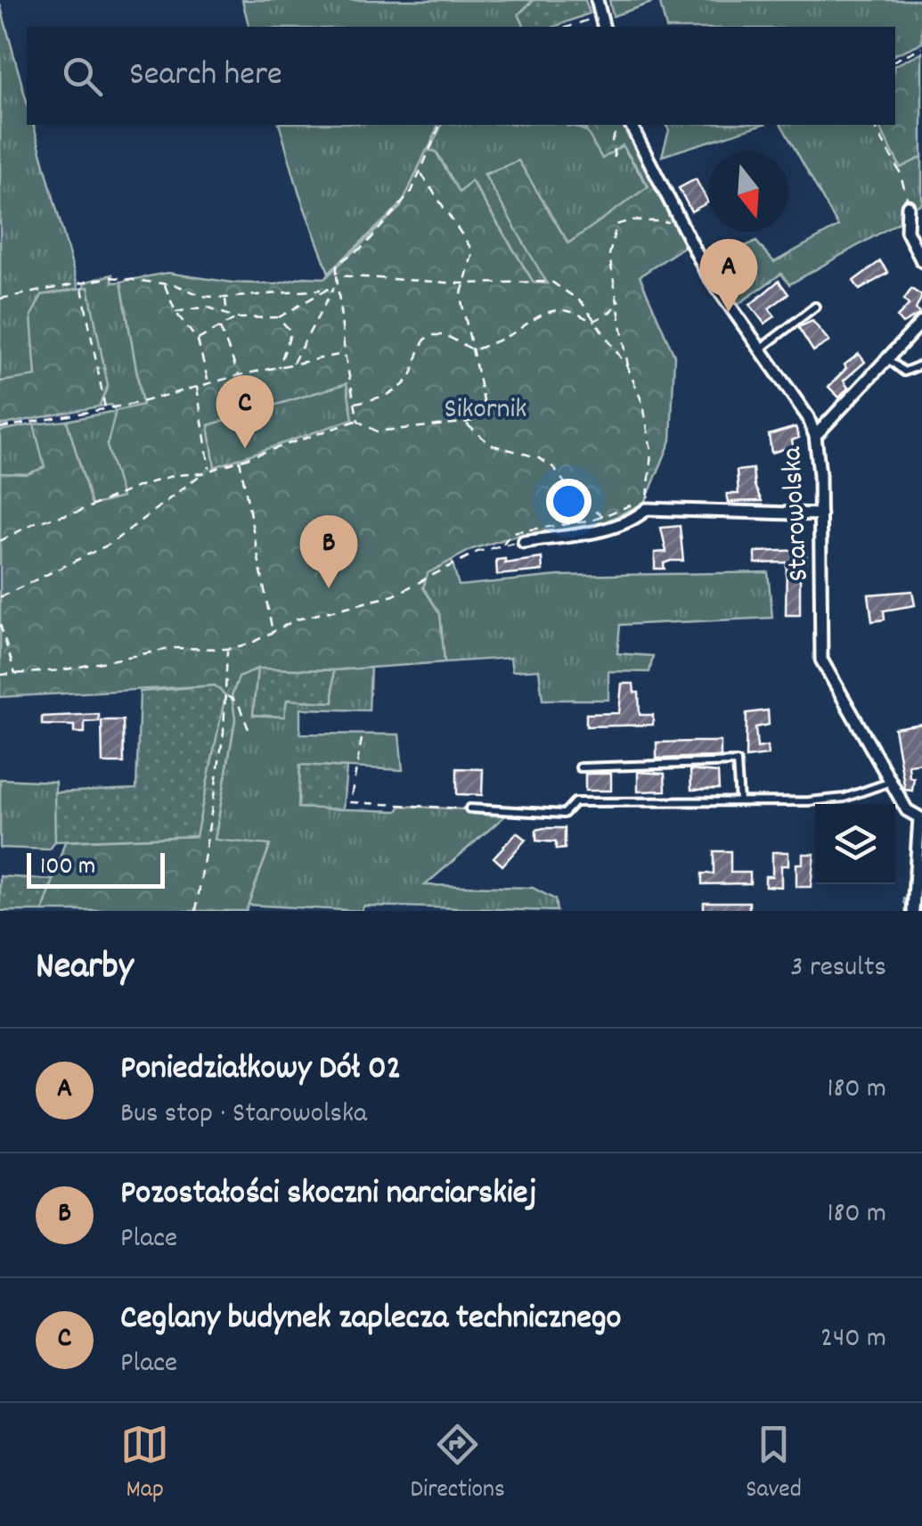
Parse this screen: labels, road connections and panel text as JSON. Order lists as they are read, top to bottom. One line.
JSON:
{"streets":{"street":["Starowolska"]},"parks":["Sikornik"],"scale_bar":"100 m","north":"bottom","page":{"search":"Search here","pins":["A","C","B"],"scale":"100 m","heading":["Nearby","3 results"],"list":[{"mark":"A","name":"Poniedziałkowy Dół 02","note":"Bus stop · Starowolska","value":"180 m"},{"mark":"B","name":"Pozostałości skoczni narciarskiej","note":"Place","value":"180 m"},{"mark":"C","name":"Ceglany budynek zaplecza technicznego","note":"Place","value":"240 m"}],"nav":["Map","Directions","Saved"]}}
